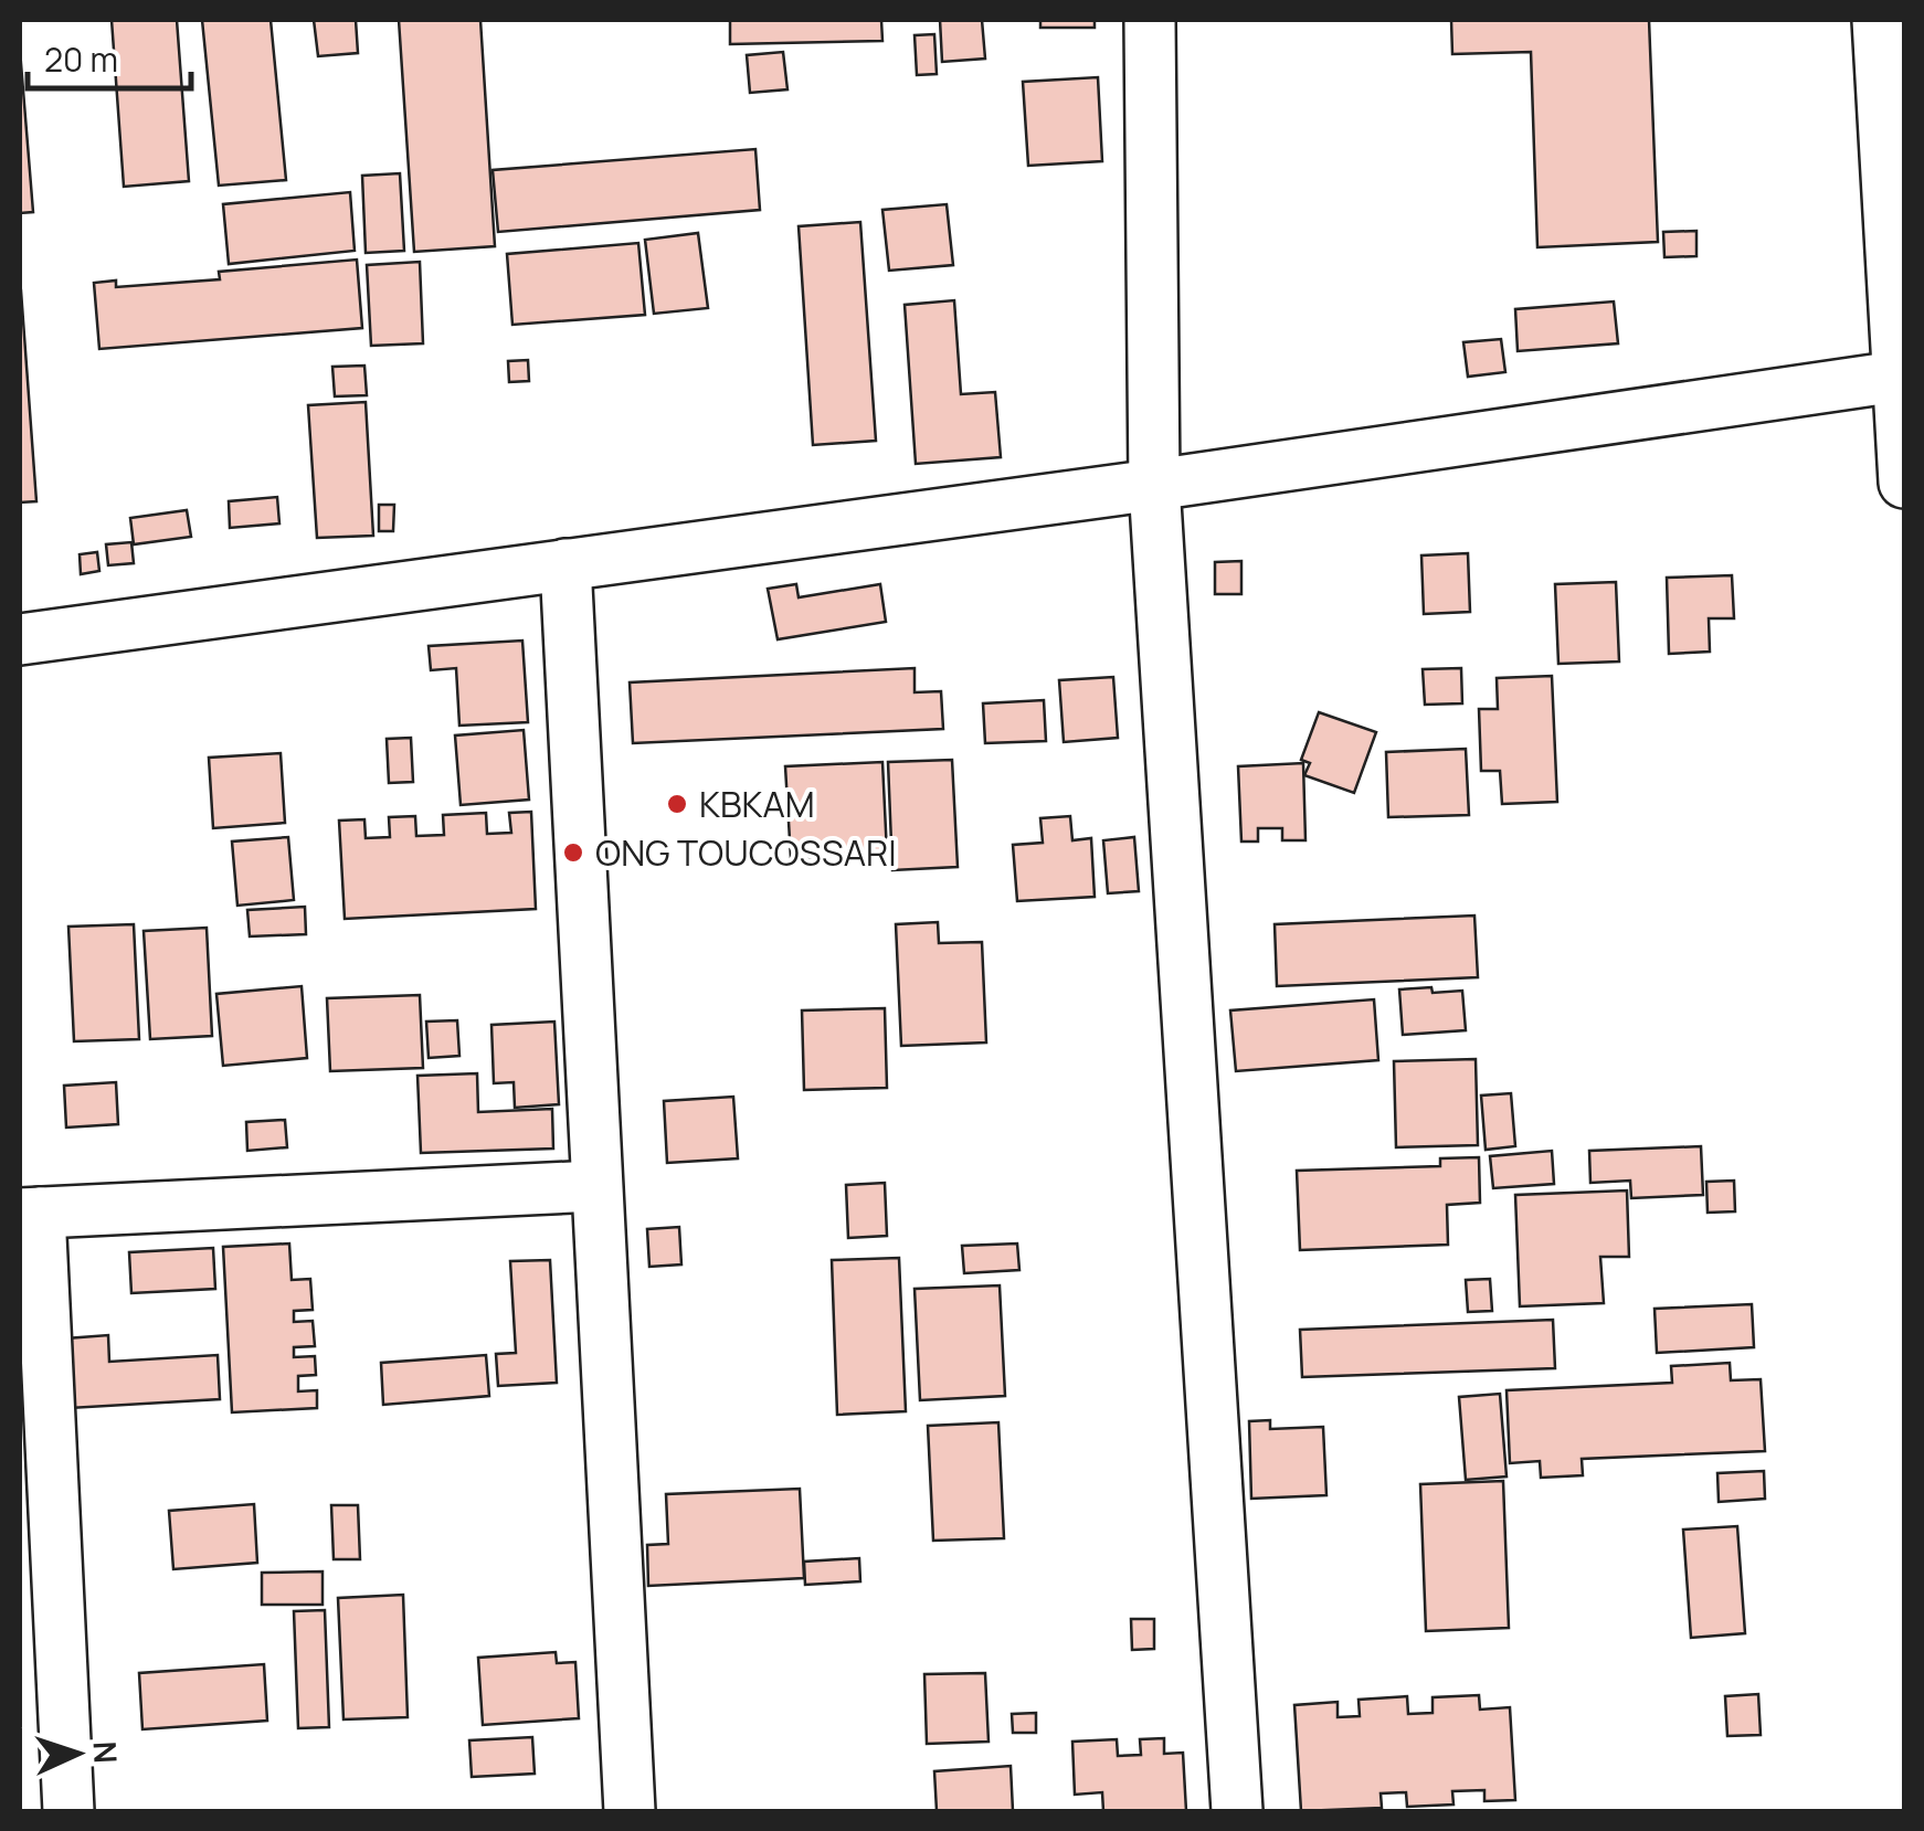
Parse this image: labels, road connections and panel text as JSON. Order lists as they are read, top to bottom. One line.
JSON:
{"places":["KBKAM","ONG TOUCOSSARI"],"scale_bar":"20 m","north":"right"}
